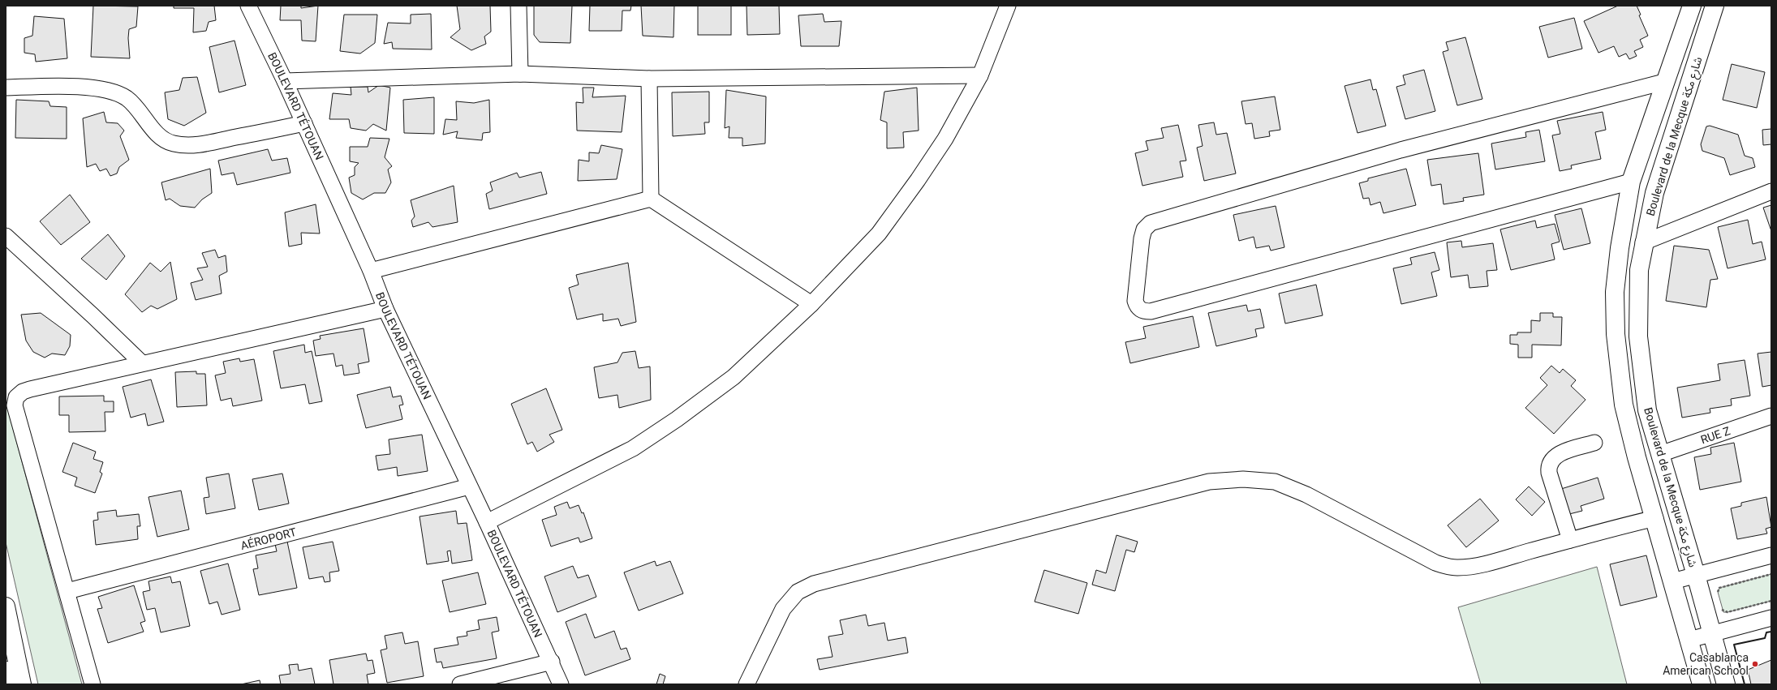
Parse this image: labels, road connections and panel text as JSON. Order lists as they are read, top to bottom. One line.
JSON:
{"streets":{"main road":["Boulevard de la Mecque شارع مكة"],"street":["BOULEVARD TÉTOUAN","RUE Z","AÉROPORT"]},"crossings":[["BOULEVARD TÉTOUAN","AÉROPORT"],["Boulevard de la Mecque شارع مكة","RUE Z"]],"places":["Casablanca American School"]}
